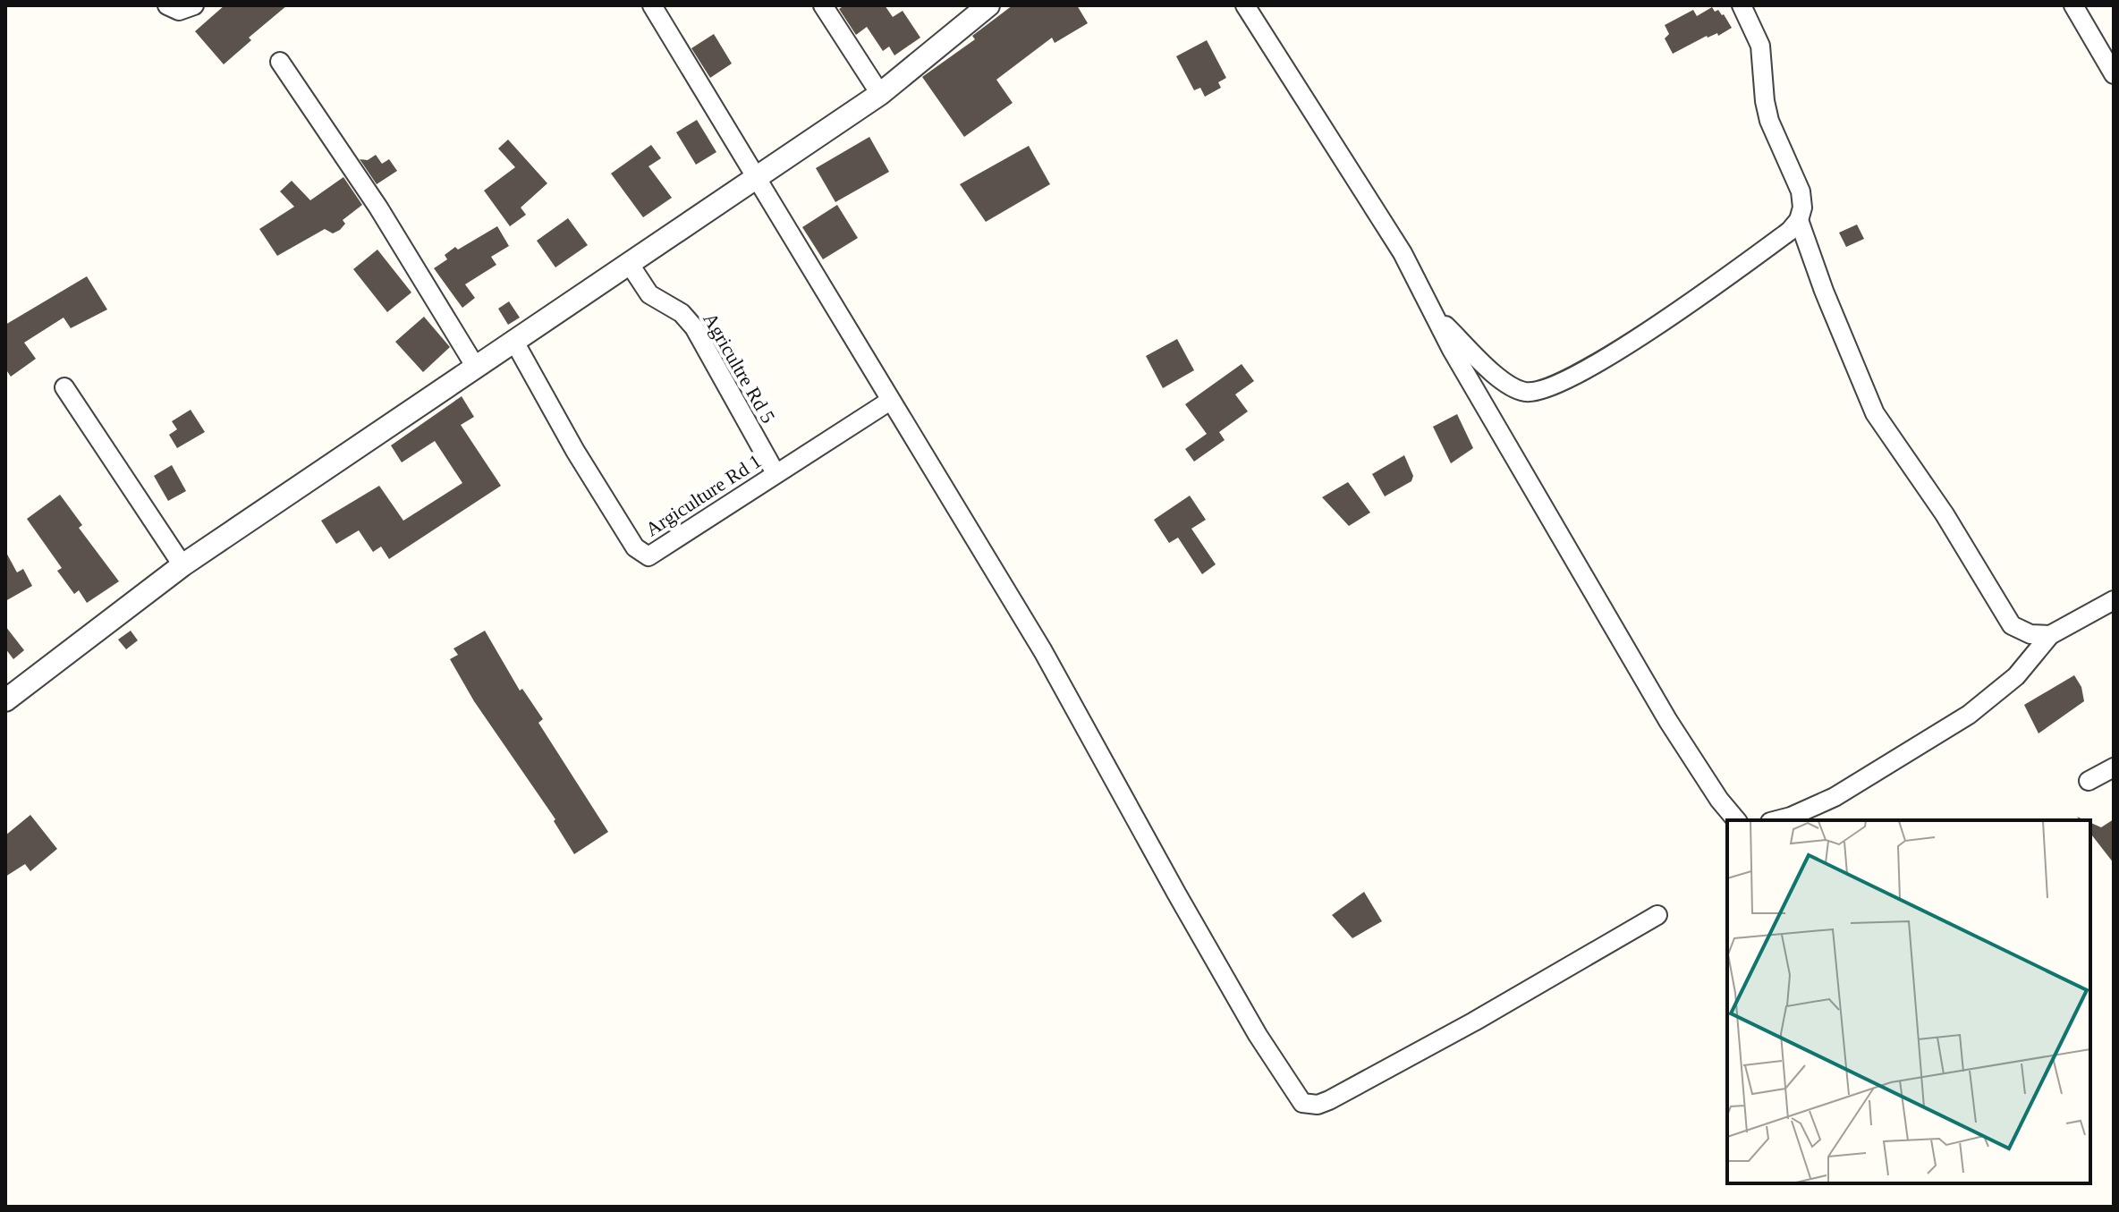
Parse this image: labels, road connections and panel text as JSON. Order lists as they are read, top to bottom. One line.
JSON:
{"streets":{"street":["Agricultre Rd 5","Argiculture Rd 1"]},"crossings":[["Agricultre Rd 5","Argiculture Rd 1"]]}
